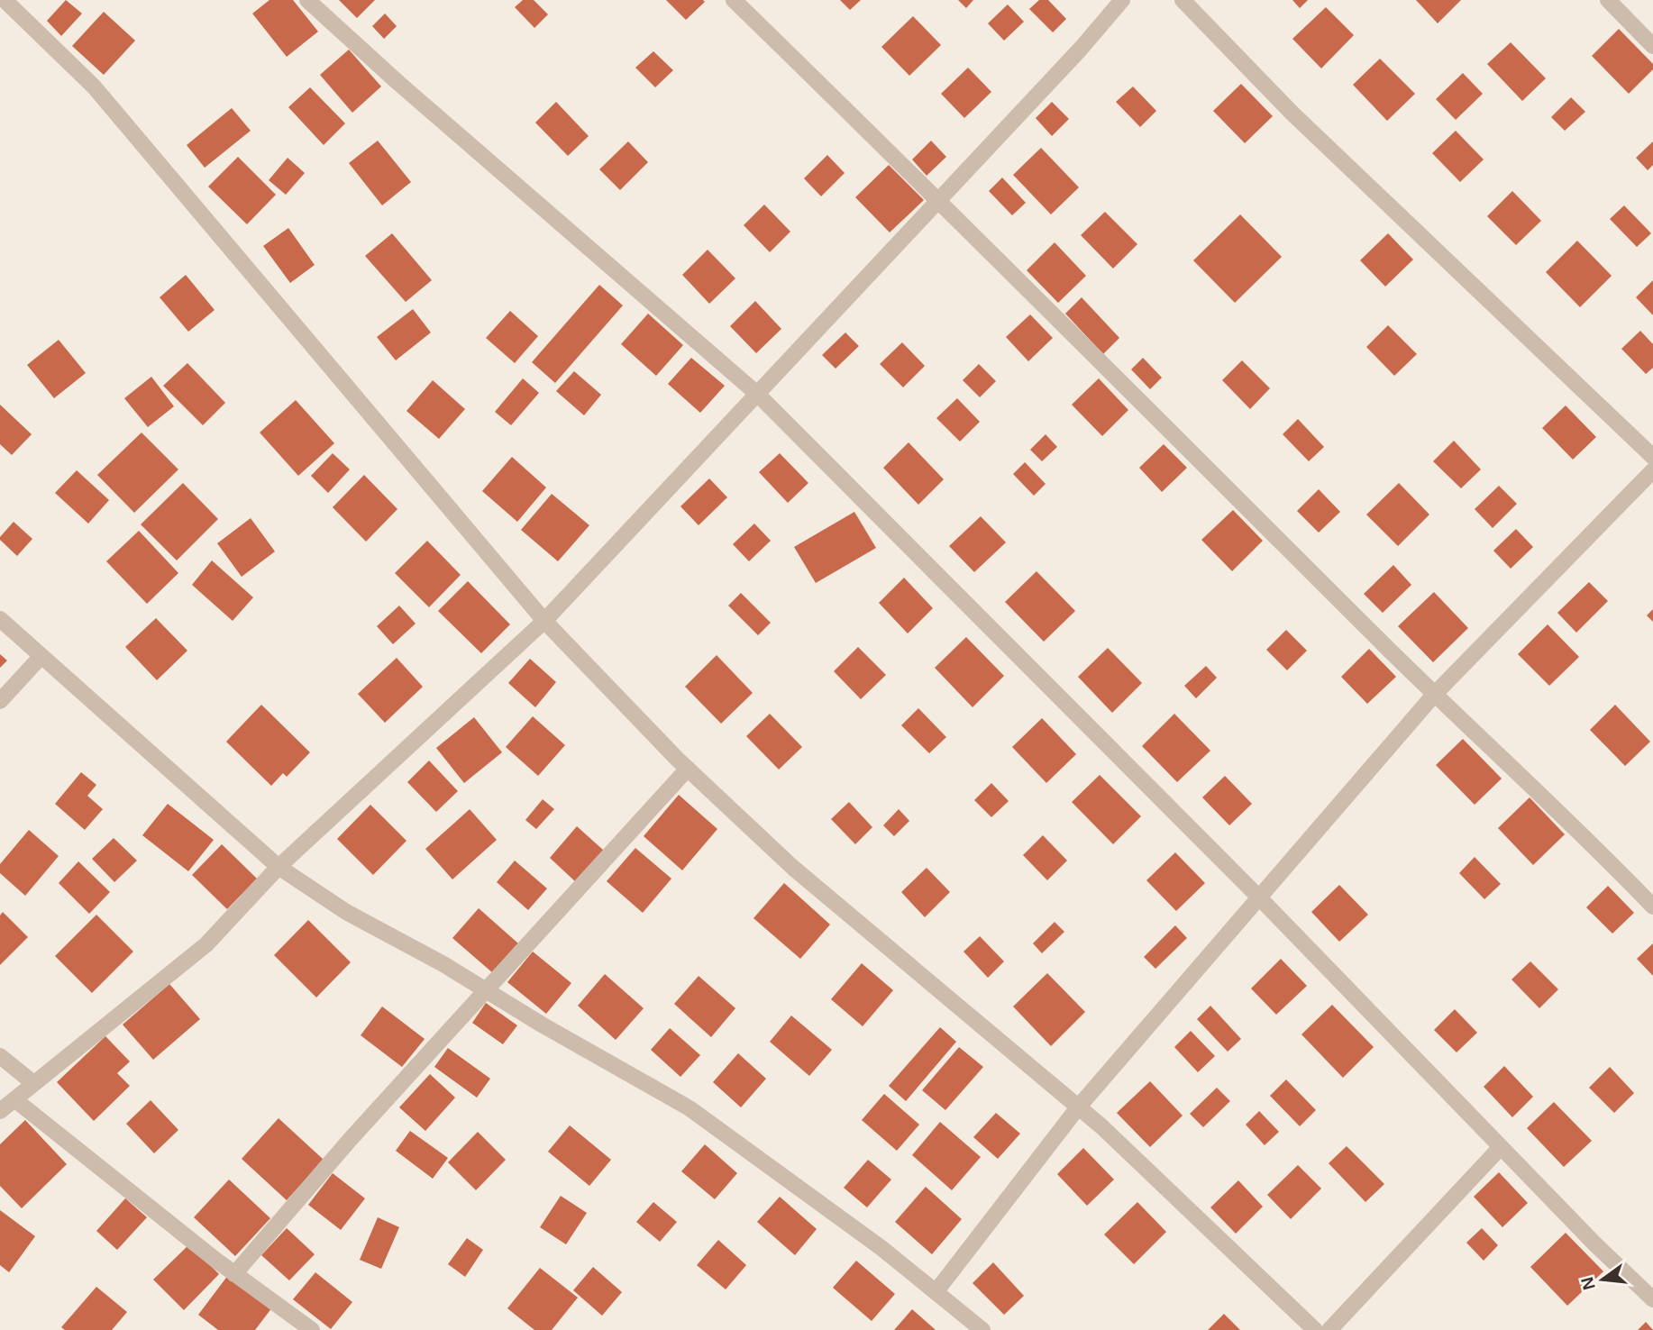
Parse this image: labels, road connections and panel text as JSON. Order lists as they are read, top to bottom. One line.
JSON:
{"north":"left"}
